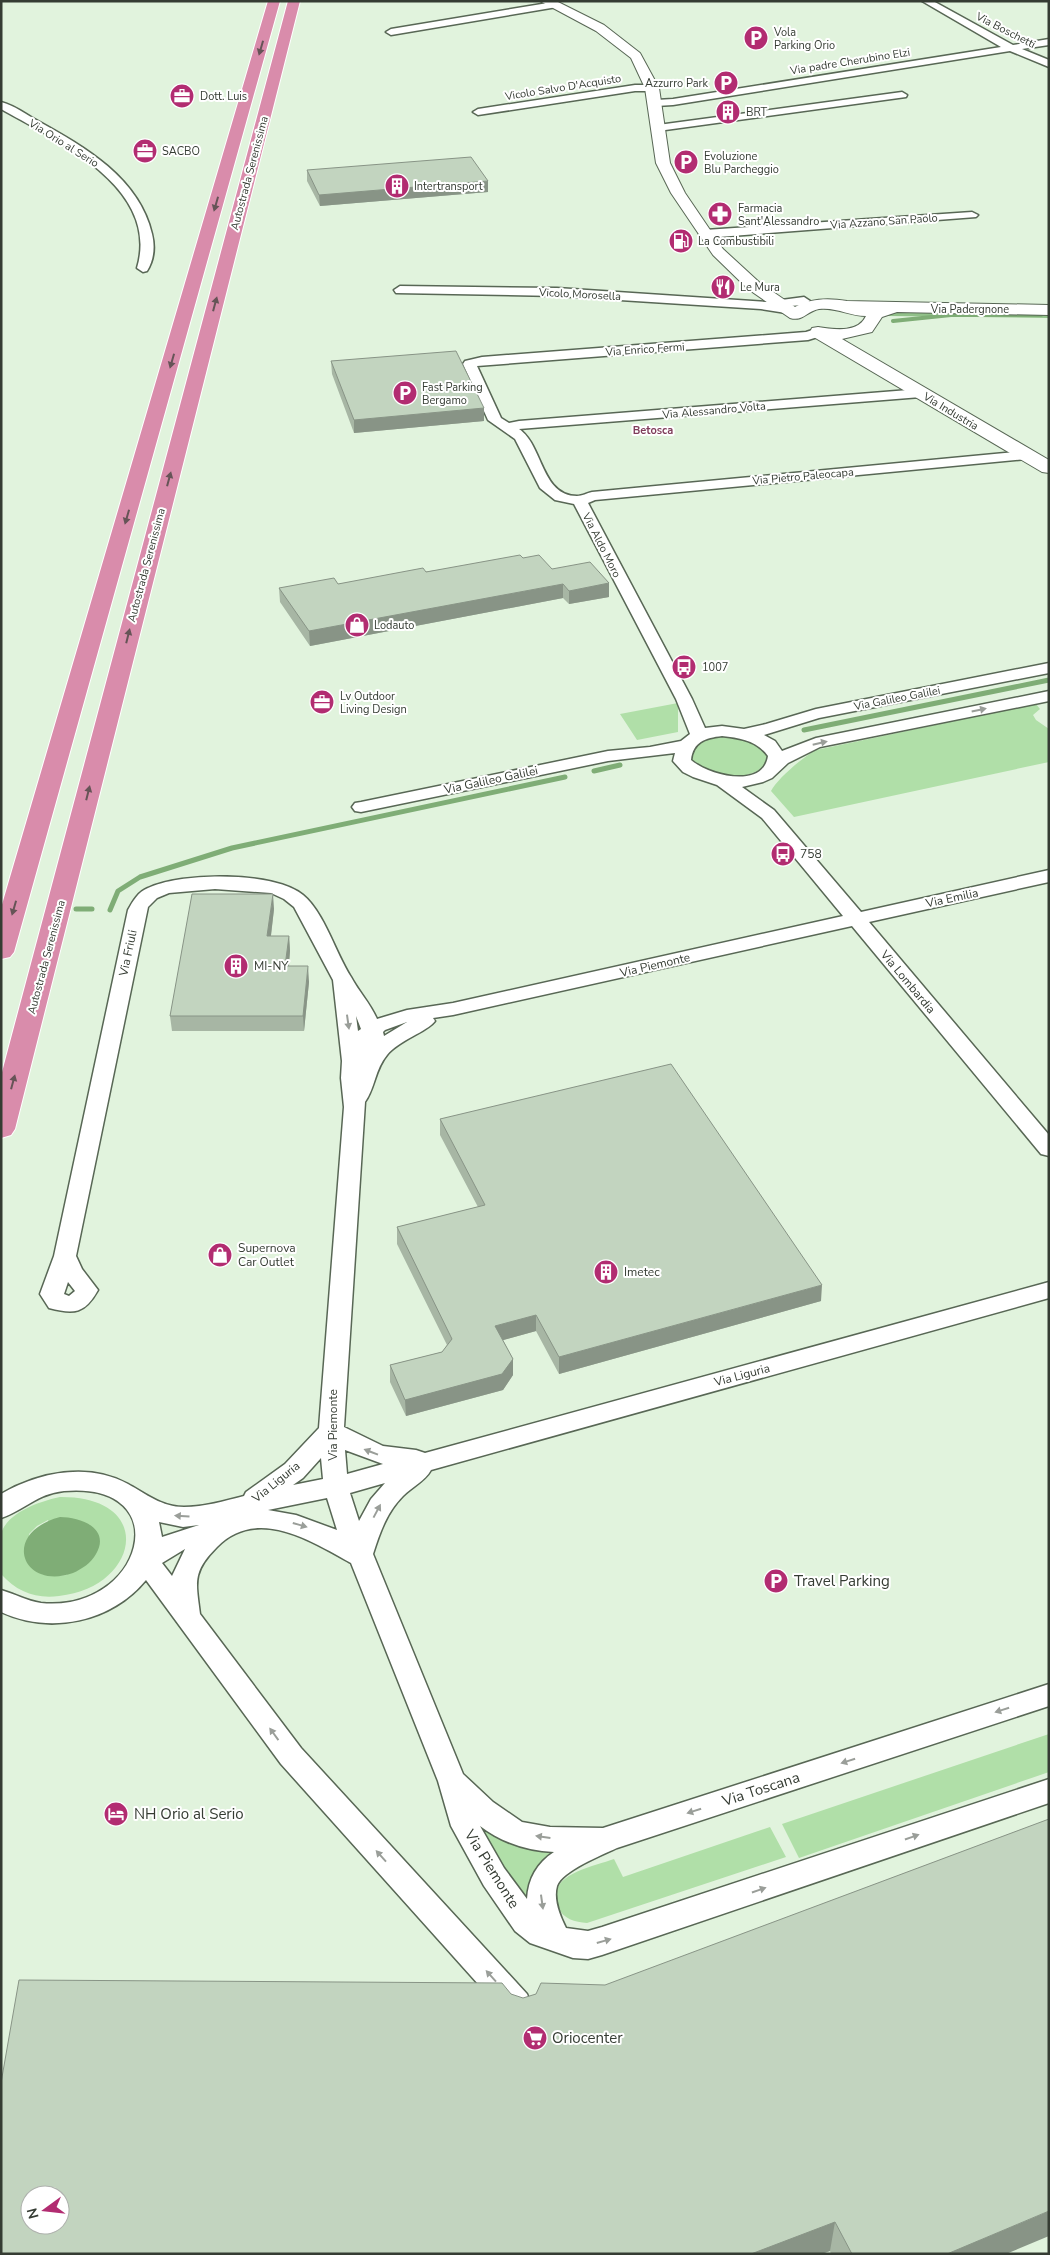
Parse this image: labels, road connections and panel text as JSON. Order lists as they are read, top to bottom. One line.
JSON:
{"streets":{"highway":["Autostrada Serenissima"],"street":["Via Boschetti","Via padre Cherubino Elzi","Vicolo Salvo D'Acquisto","Via Orio al Serio","Via Azzano San Paolo","Vicolo Morosella","Via Padergnone","Via Enrico Fermi","Via Alessandro Volta","Via Industria","Via Pietro Paleocapa","Via Aldo Moro","Via Galileo Galilei","Via Emilia","Via Friuli","Via Piemonte","Via Lombardia","Via Liguria","Via Toscana"]},"crossings":[["Via Boschetti","Via padre Cherubino Elzi"],["Via Padergnone","Via Industria"],["Via Enrico Fermi","Via Industria"],["Via Enrico Fermi","Via Aldo Moro"],["Via Alessandro Volta","Via Industria"],["Via Alessandro Volta","Via Aldo Moro"],["Via Industria","Via Pietro Paleocapa"],["Via Pietro Paleocapa","Via Aldo Moro"],["Via Aldo Moro","Via Galileo Galilei"],["Via Aldo Moro","Via Lombardia"],["Via Galileo Galilei","Via Lombardia"],["Via Emilia","Via Piemonte"],["Via Emilia","Via Lombardia"],["Via Friuli","Via Piemonte"],["Via Piemonte","Via Lombardia"],["Via Piemonte","Via Liguria"],["Via Piemonte","Via Toscana"]],"one_way":["Via Toscana"],"districts":["Betosca"],"places":{"parking":["Vola Parking Orio","Azzurro Park","Evoluzione Blu Parcheggio","Fast Parking Bergamo","Travel Parking"],"office":["Dott. Luis","SACBO","Lv Outdoor Living Design"],"building":["BRT","Intertransport","MI-NY","Imetec"],"pharmacy":["Farmacia Sant'Alessandro"],"fuel station":["La Combustibili"],"restaurant":["Le Mura"],"shop":["Lodauto","Supernova Car Outlet"],"bus stop":["1007","758"],"hotel":["NH Orio al Serio"],"supermarket":["Oriocenter"]},"north":"left"}
